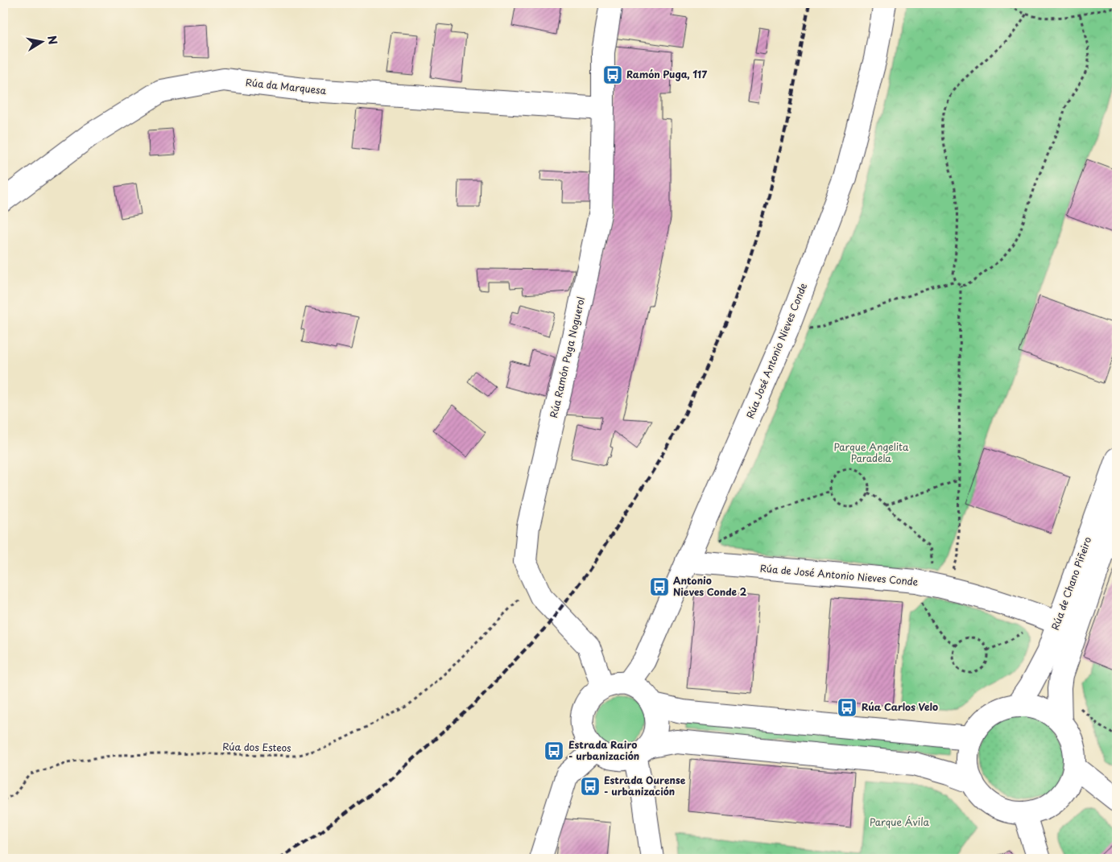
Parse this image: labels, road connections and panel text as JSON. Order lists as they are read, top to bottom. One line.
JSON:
{"streets":{"street":["Rúa da Marquesa","Rúa José Antonio Nieves Conde","Rúa Ramón Puga Noguerol","Rúa de José Antonio Nieves Conde","Rúa de Chano Piñeiro"],"path":["Rúa dos Esteos"]},"crossings":[["Rúa da Marquesa","Rúa Ramón Puga Noguerol"],["Rúa José Antonio Nieves Conde","Rúa Ramón Puga Noguerol"],["Rúa José Antonio Nieves Conde","Rúa de José Antonio Nieves Conde"],["Rúa Ramón Puga Noguerol","Rúa dos Esteos"],["Rúa de José Antonio Nieves Conde","Rúa de Chano Piñeiro"]],"parks":["Parque Angelita Paradela","Parque Ávila"],"places":{"bus stop":["Ramón Puga, 117","Antonio Nieves Conde 2","Rúa Carlos Velo","Estrada Rairo - urbanización","Estrada Ourense - urbanización"]},"north":"right"}
